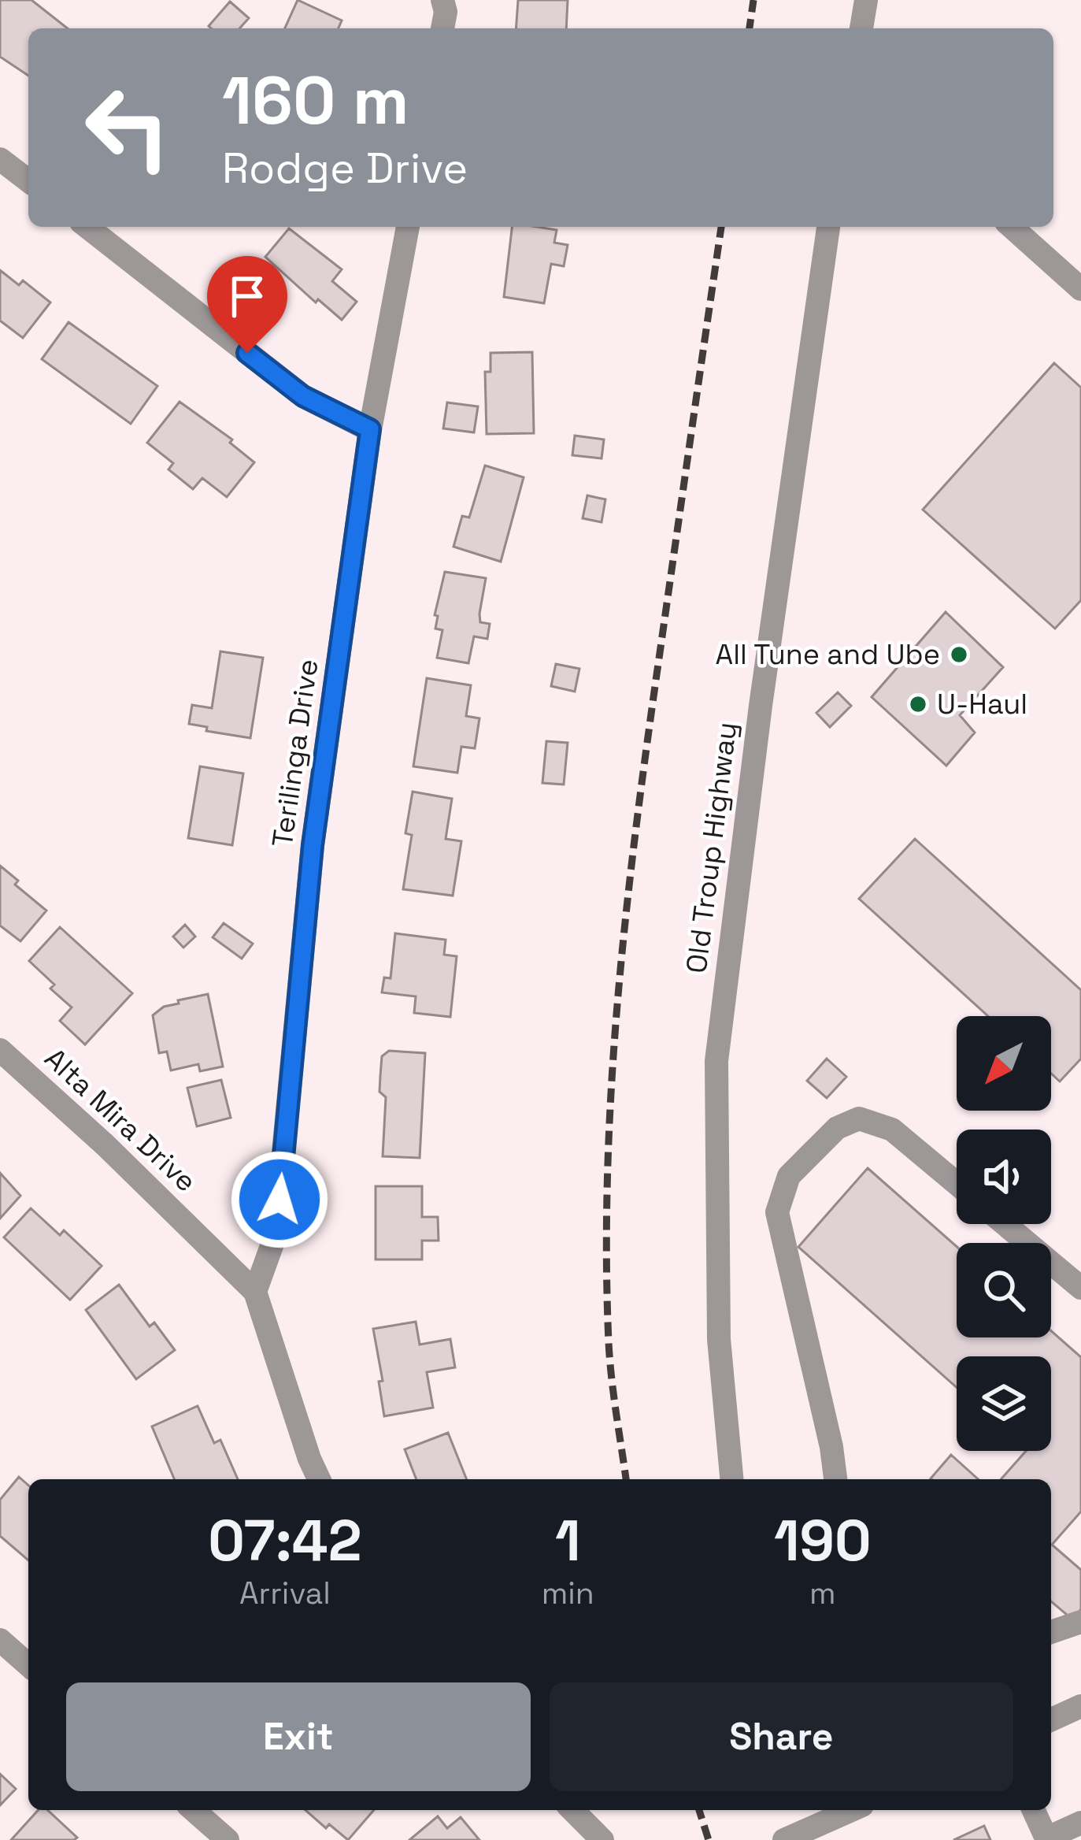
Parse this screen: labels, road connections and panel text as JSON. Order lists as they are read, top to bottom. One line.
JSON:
{"streets":{"street":["Terilinga Drive","Old Troup Highway","Alta Mira Drive"]},"crossings":[["Terilinga Drive","Alta Mira Drive"]],"places":["All Tune and Ube","U-Haul"],"north":"bottom left","page":{"turn":["160 m","Rodge Drive"],"eta":["07:42","Arrival","1","min","190","m"],"buttons":["Exit","Share"]}}
